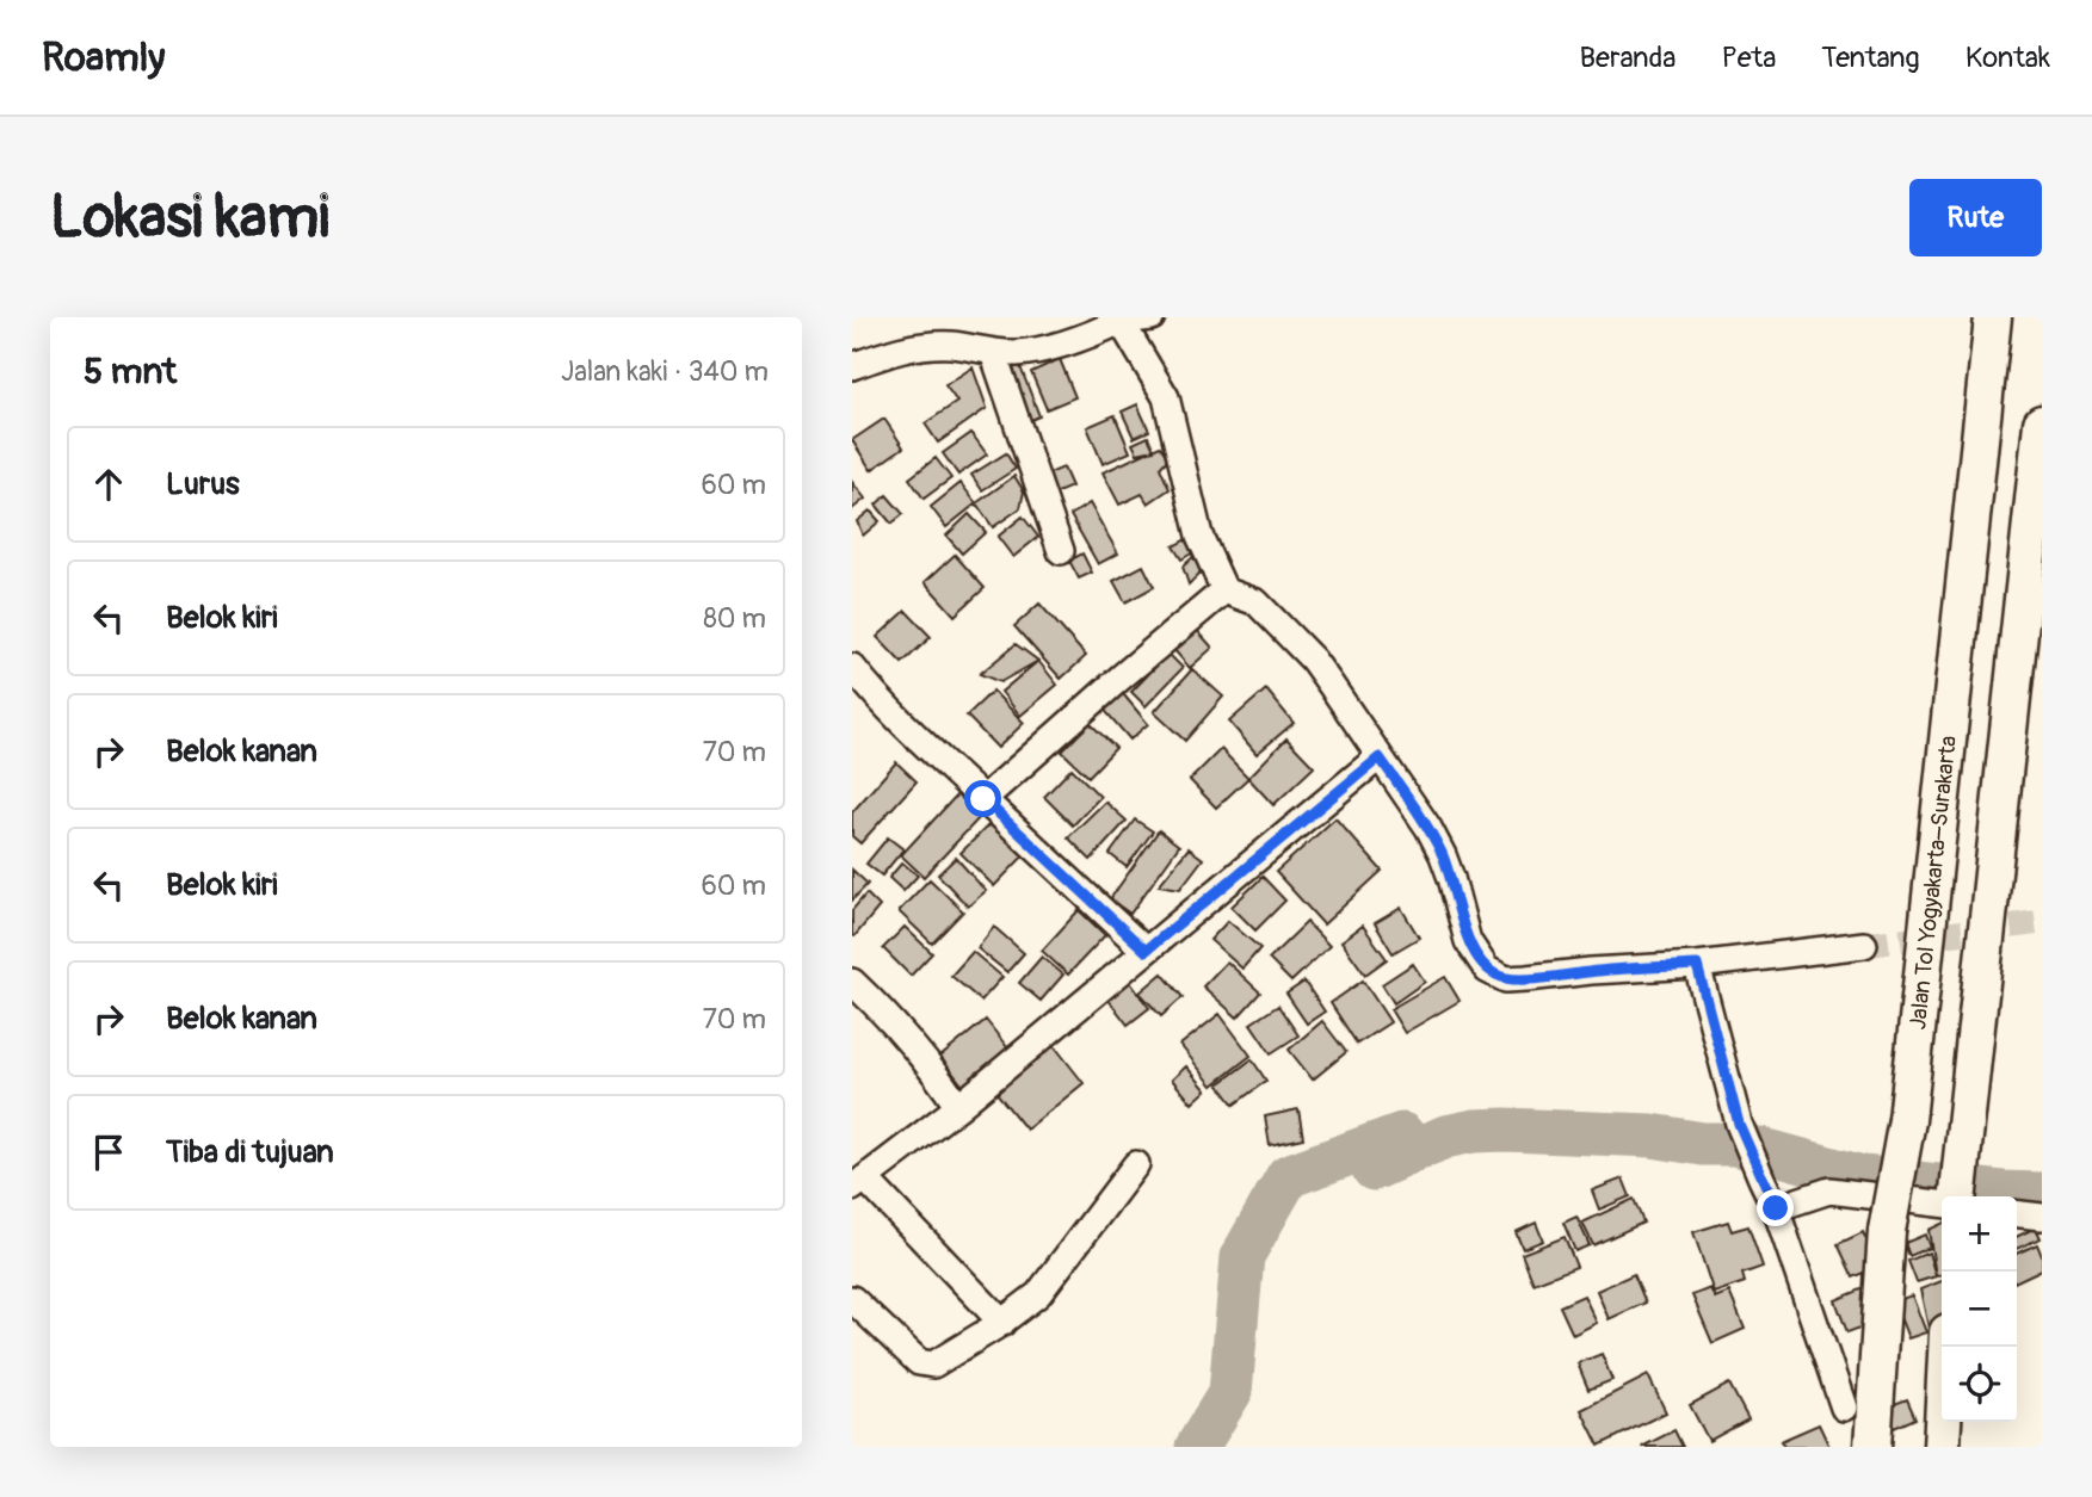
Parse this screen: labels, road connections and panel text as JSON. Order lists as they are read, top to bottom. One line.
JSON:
{"streets":{"highway":["Jalan Tol Yogyakarta–Surakarta"]},"page":{"header":"Roamly","nav":["Beranda","Peta","Tentang","Kontak"],"buttons":"Rute","title":"Lokasi kami","heading":["5 mnt","Jalan kaki · 340 m"],"list":[["Lurus","60 m"],["Belok kiri","80 m"],["Belok kanan","70 m"],["Belok kiri","60 m"],["Belok kanan","70 m"],"Tiba di tujuan"],"map_buttons":["+","−"]}}
